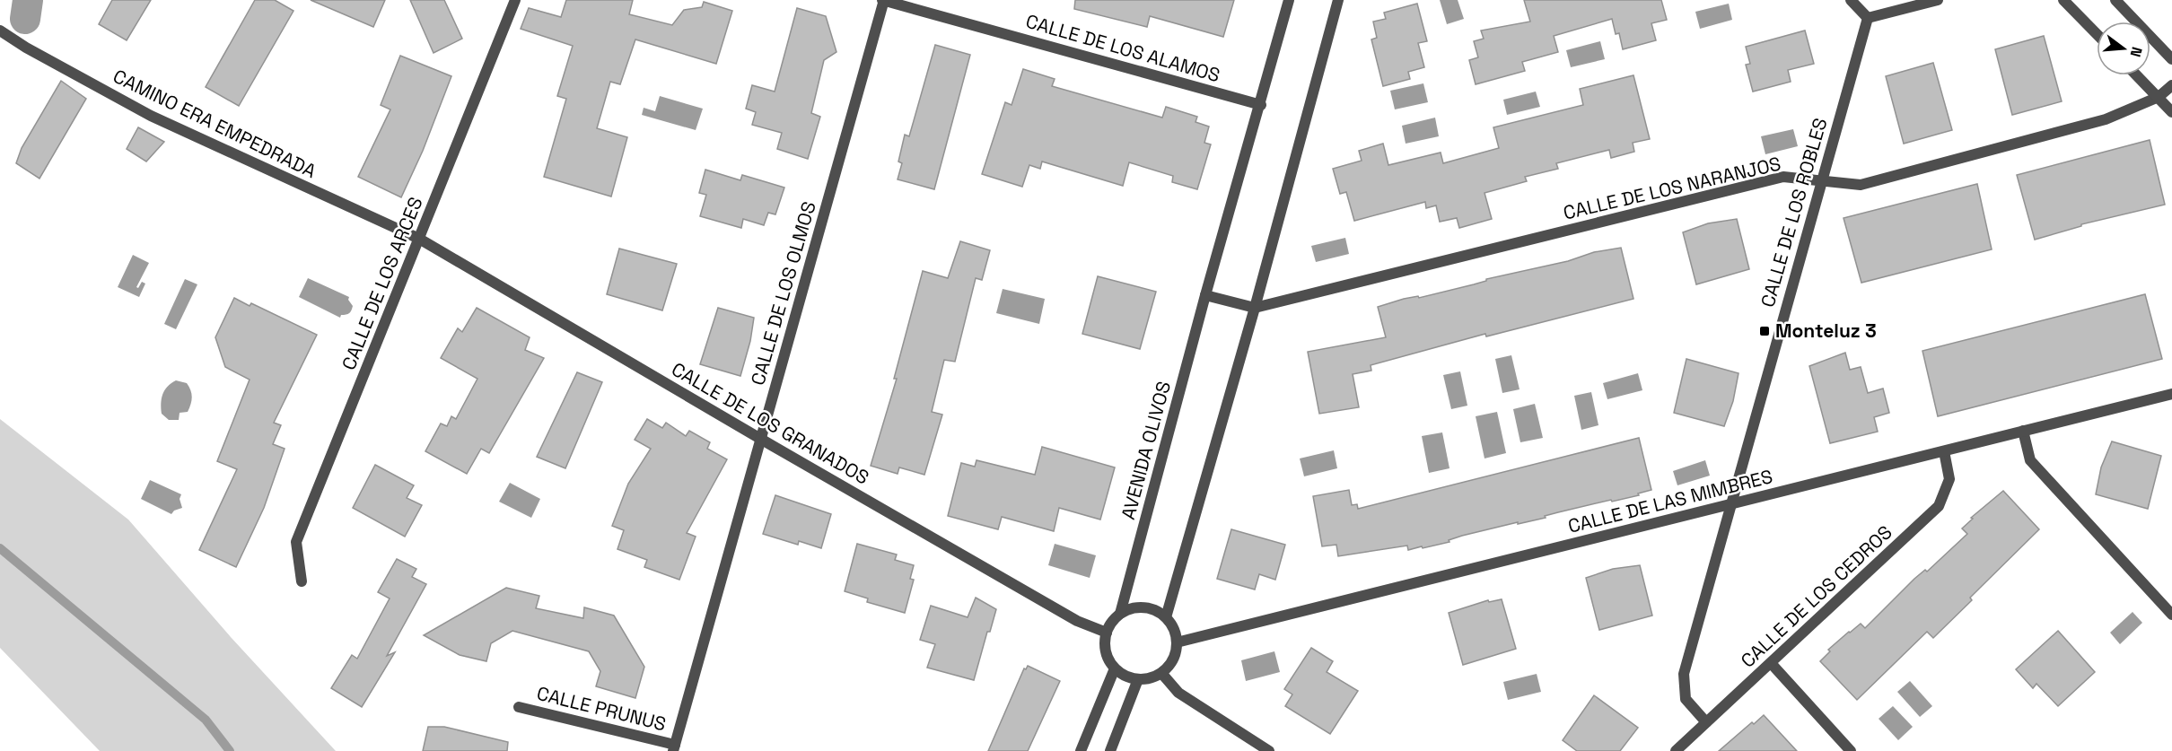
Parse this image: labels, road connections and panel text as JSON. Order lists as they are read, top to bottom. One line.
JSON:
{"streets":{"street":["CALLE DE LOS ALAMOS","CAMINO ERA EMPEDRADA","CALLE DE LOS NARANJOS","CALLE DE LOS ROBLES","CALLE DE LOS ARCES","CALLE DE LOS OLMOS","CALLE DE LOS GRANADOS","AVENIDA OLIVOS","CALLE DE LAS MIMBRES","CALLE DE LOS CEDROS","CALLE PRUNUS"]},"crossings":[["CALLE DE LOS ALAMOS","CALLE DE LOS OLMOS"],["CALLE DE LOS ALAMOS","AVENIDA OLIVOS"],["CAMINO ERA EMPEDRADA","CALLE DE LOS ARCES"],["CAMINO ERA EMPEDRADA","CALLE DE LOS GRANADOS"],["CALLE DE LOS NARANJOS","CALLE DE LOS ROBLES"],["CALLE DE LOS ROBLES","CALLE DE LAS MIMBRES"],["CALLE DE LOS ROBLES","CALLE DE LOS CEDROS"],["CALLE DE LOS ARCES","CALLE DE LOS GRANADOS"],["CALLE DE LOS OLMOS","CALLE DE LOS GRANADOS"],["CALLE DE LOS OLMOS","CALLE PRUNUS"],["CALLE DE LOS GRANADOS","AVENIDA OLIVOS"],["CALLE DE LOS GRANADOS","CALLE DE LAS MIMBRES"],["AVENIDA OLIVOS","CALLE DE LAS MIMBRES"],["CALLE DE LAS MIMBRES","CALLE DE LOS CEDROS"]],"places":{"transit":["Monteluz 3"]},"north":"right"}
